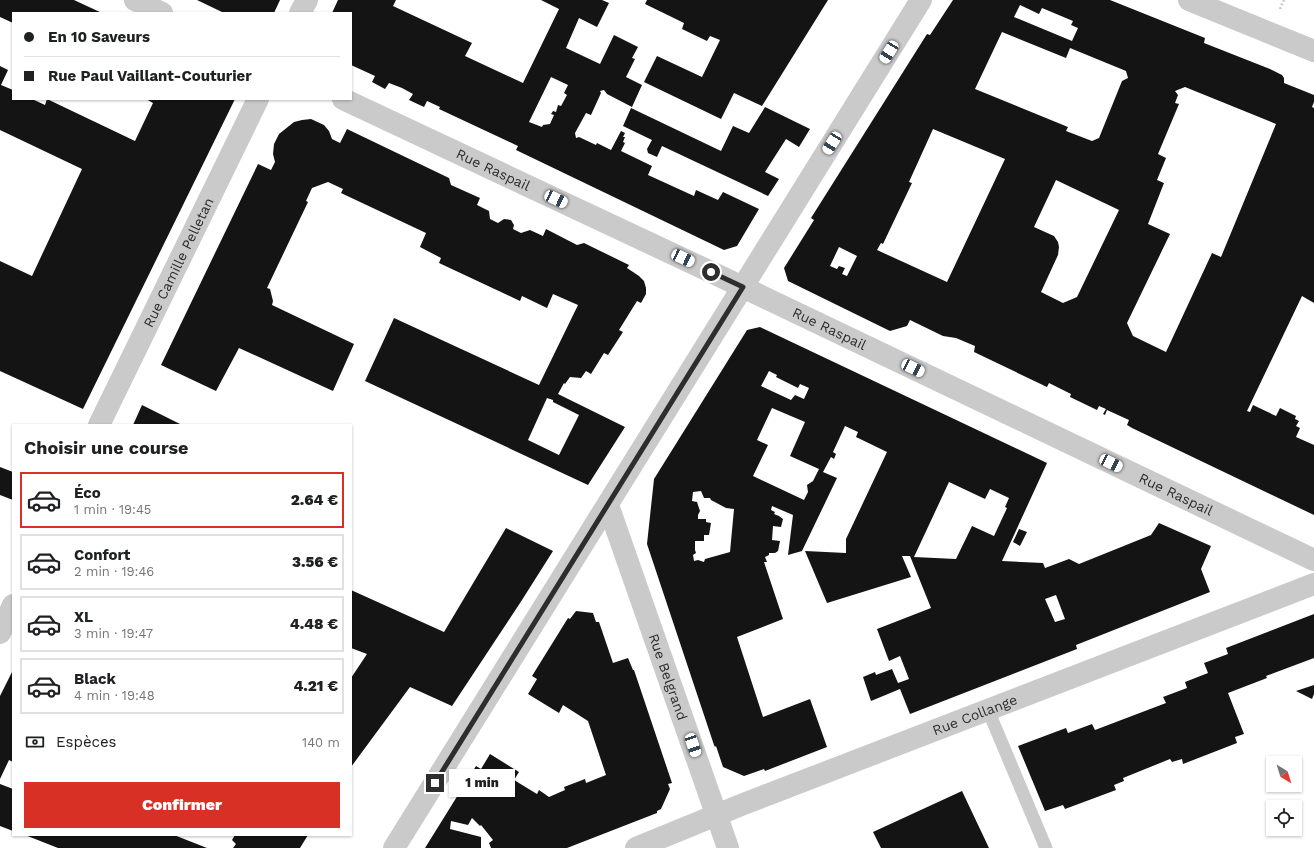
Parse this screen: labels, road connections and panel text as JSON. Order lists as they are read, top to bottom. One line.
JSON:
{"streets":{"street":["Rue Raspail","Rue Camille Pelletan","Rue Belgrand","Rue Collange"]},"crossings":[["Rue Belgrand","Rue Collange"]],"north":"bottom right","page":{"banner":["En 10 Saveurs","Rue Paul Vaillant-Couturier"],"heading":"Choisir une course","list":[{"name":"Éco","note":"1 min · 19:45","value":"2.64 €"},{"name":"Confort","note":"2 min · 19:46","value":"3.56 €"},{"name":"XL","note":"3 min · 19:47","value":"4.48 €"},{"name":"Black","note":"4 min · 19:48","value":"4.21 €"}],"pay":["Espèces","140 m"],"bubble":"1 min","buttons":"Confirmer"}}
